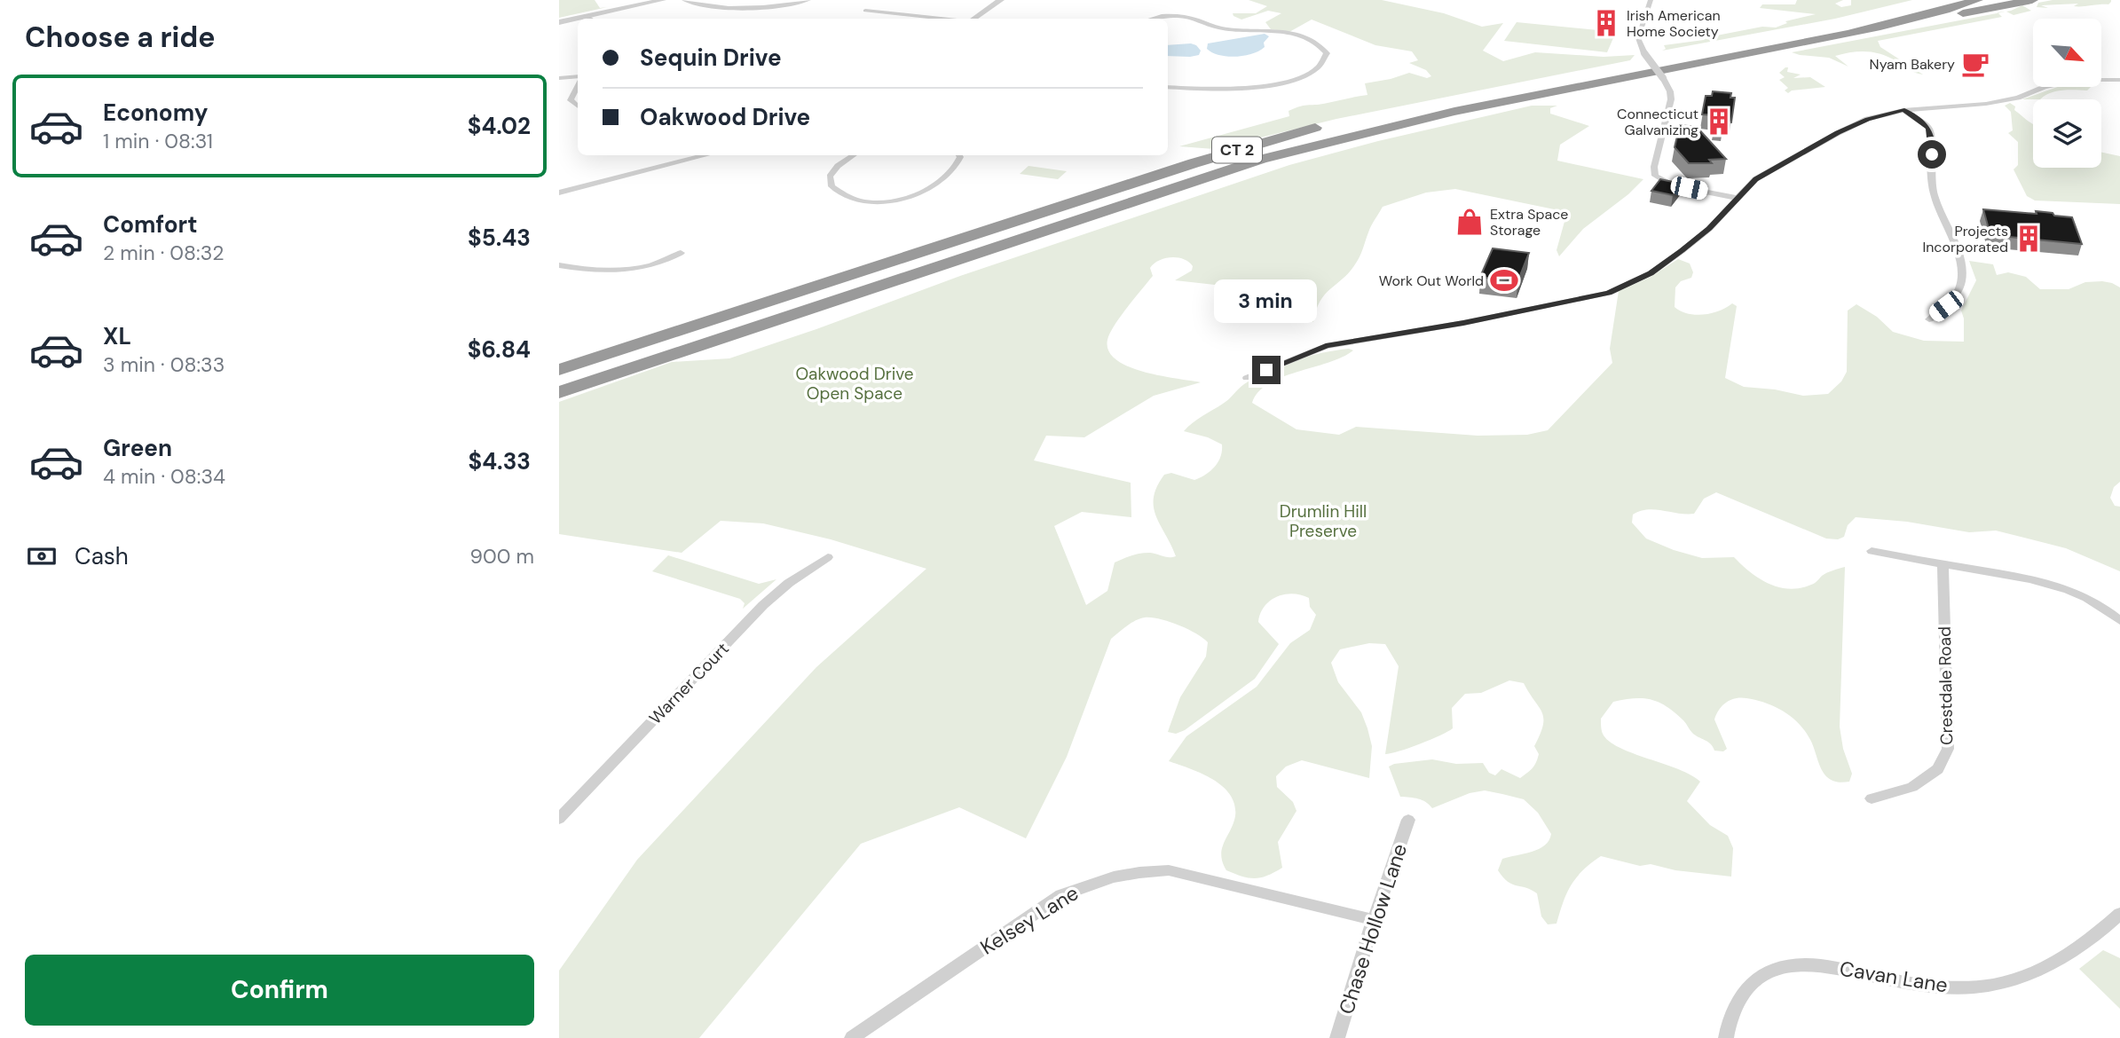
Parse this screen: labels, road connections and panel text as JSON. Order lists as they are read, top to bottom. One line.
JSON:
{"streets":{"highway":["CT 2"],"street":["Warner Court","Crestdale Road","Kelsey Lane","Chase Hollow Lane","Cavan Lane"]},"crossings":[["Kelsey Lane","Chase Hollow Lane"]],"parks":["Oakwood Drive Open Space","Drumlin Hill Preserve"],"places":{"building":["Irish American Home Society","Connecticut Galvanizing","Projects Incorporated"],"cafe":["Nyam Bakery"],"shop":["Extra Space Storage"],"sports":["Work Out World"]},"north":"bottom right","page":{"heading":"Choose a ride","banner":["Sequin Drive","Oakwood Drive"],"list":[{"name":"Economy","note":"1 min · 08:31","value":"$4.02"},{"name":"Comfort","note":"2 min · 08:32","value":"$5.43"},{"name":"XL","note":"3 min · 08:33","value":"$6.84"},{"name":"Green","note":"4 min · 08:34","value":"$4.33"}],"bubble":"3 min","pay":["Cash","900 m"],"buttons":"Confirm"}}
